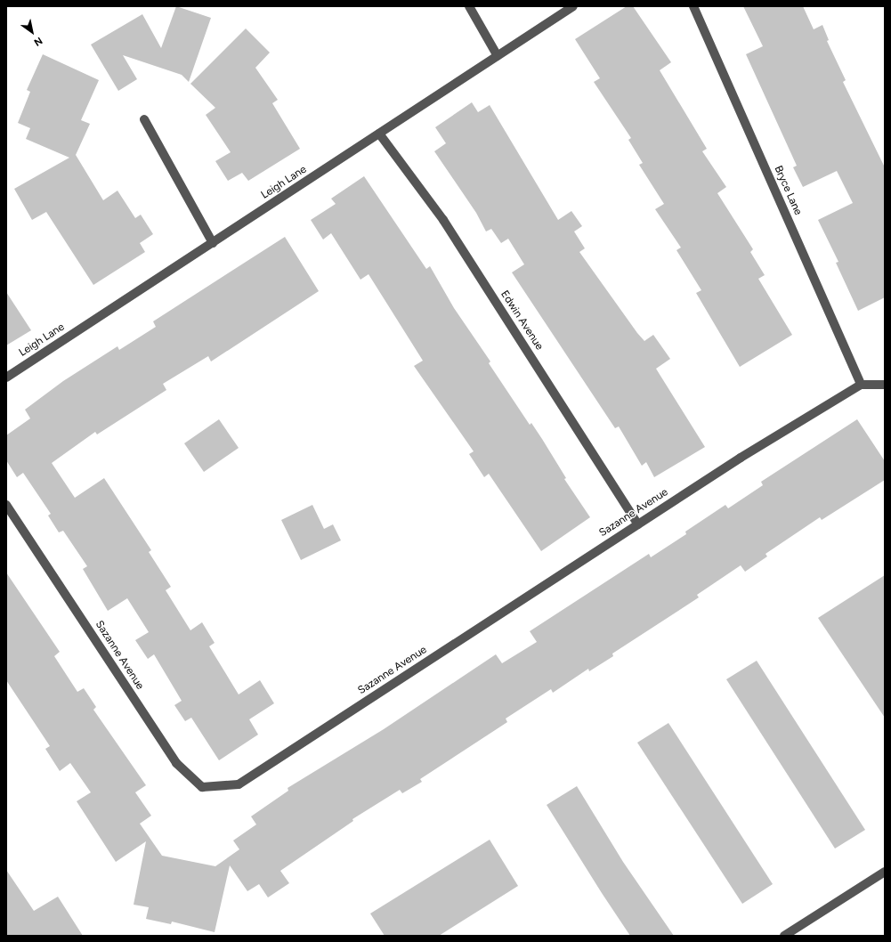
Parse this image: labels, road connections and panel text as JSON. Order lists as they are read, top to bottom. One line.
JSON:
{"streets":{"street":["Leigh Lane","Bryce Lane","Edwin Avenue","Sazanne Avenue"]},"crossings":[["Leigh Lane","Edwin Avenue"],["Bryce Lane","Sazanne Avenue"],["Edwin Avenue","Sazanne Avenue"]],"north":"bottom right"}
